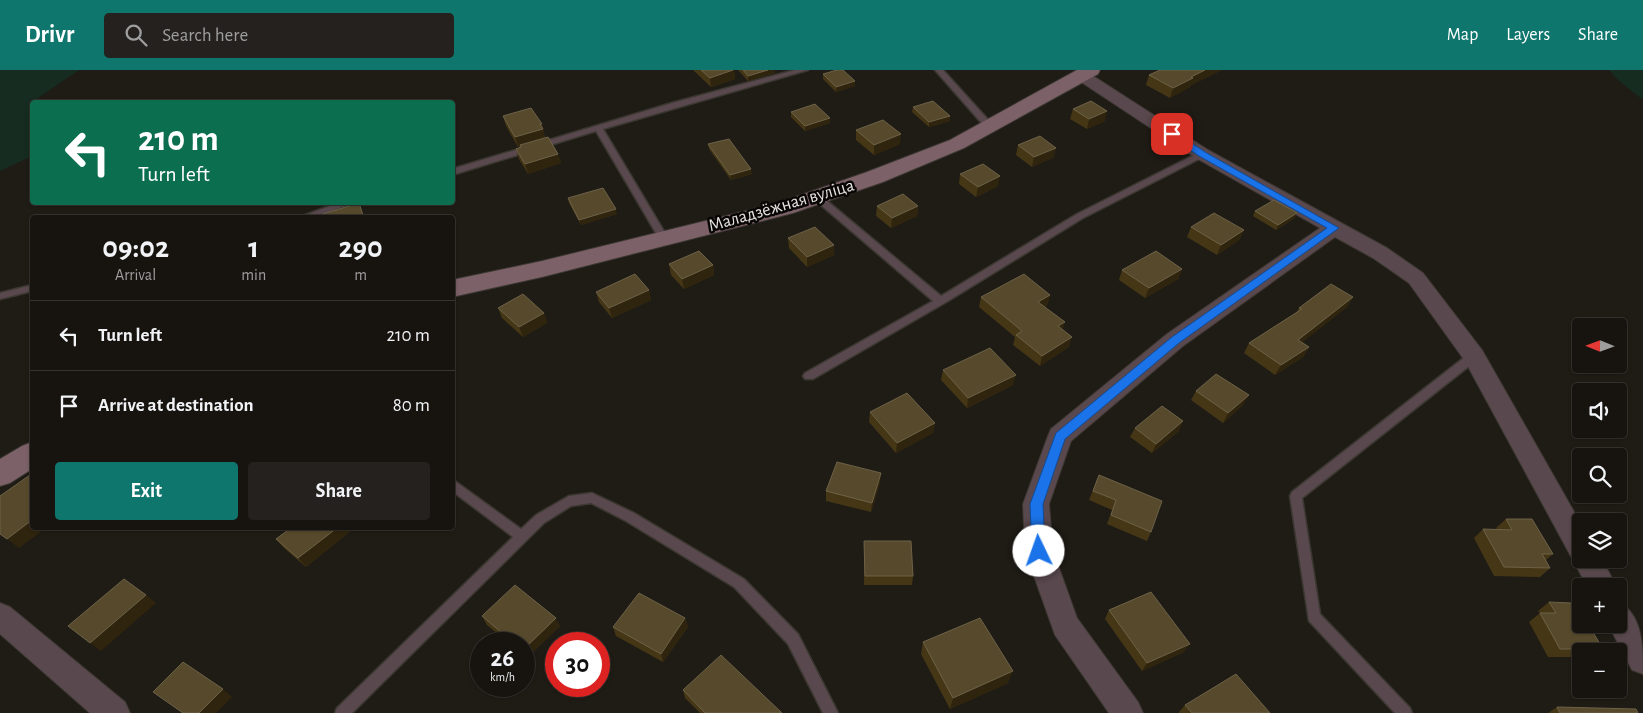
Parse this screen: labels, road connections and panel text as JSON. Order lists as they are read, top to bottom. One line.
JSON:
{"streets":{"street":["Маладзёжная вуліца"]},"north":"left","page":{"header":"Drivr","search":"Search here","nav":["Map","Layers","Share"],"turn":["210 m","Turn left"],"eta":["09:02","Arrival","1","min","290","m"],"list":[{"name":"Turn left","value":"210 m"},{"name":"Arrive at destination","value":"80 m"}],"map_buttons":["+","−"],"buttons":["Exit","Share"],"speed":"26 km/h","limit":"30"}}
